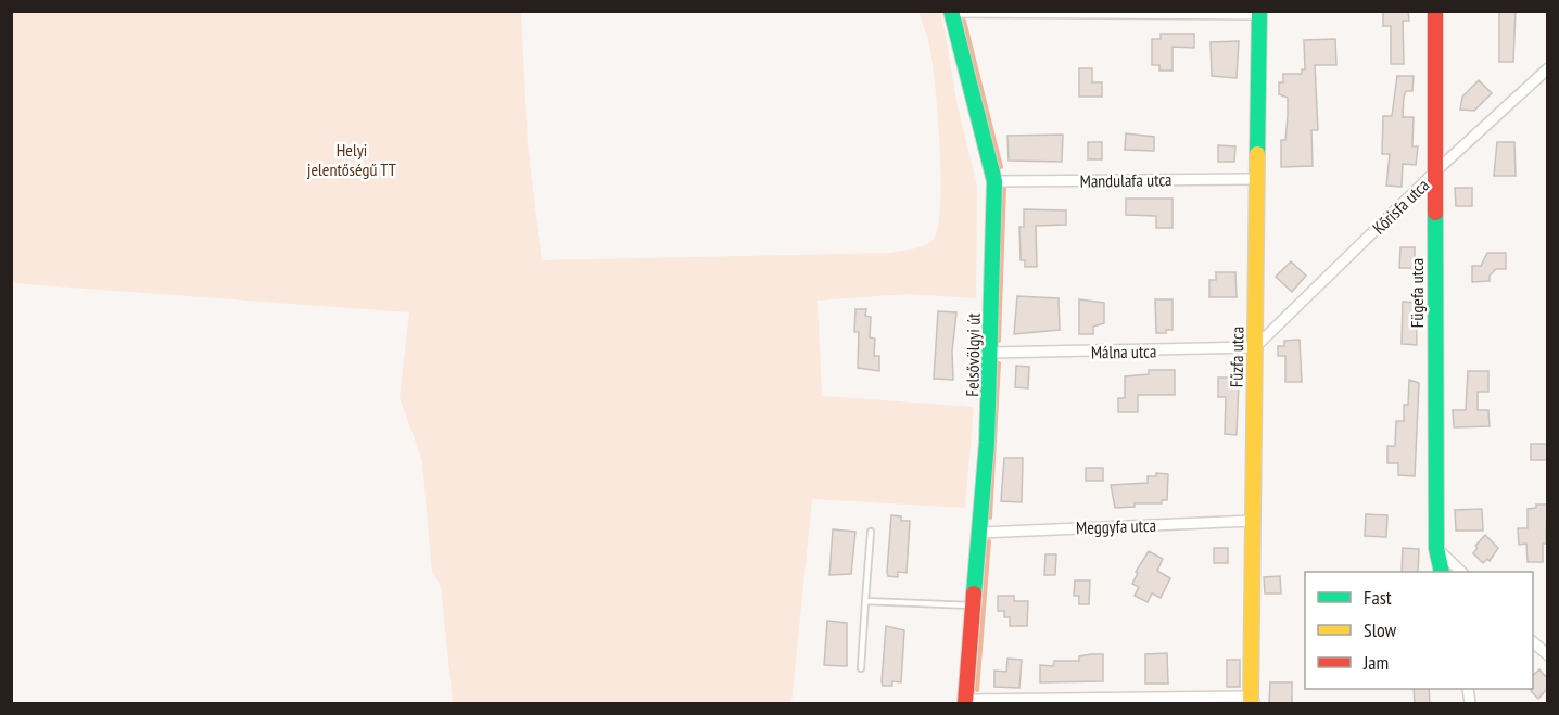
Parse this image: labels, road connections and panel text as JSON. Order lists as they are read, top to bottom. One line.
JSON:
{"streets":{"street":["Mandulafa utca","Kőrisfa utca","Fügefa utca","Málna utca","Felsővölgyi út","Fűzfa utca","Meggyfa utca"]},"crossings":[["Mandulafa utca","Felsővölgyi út"],["Mandulafa utca","Fűzfa utca"],["Kőrisfa utca","Fügefa utca"],["Kőrisfa utca","Málna utca"],["Kőrisfa utca","Fűzfa utca"],["Málna utca","Felsővölgyi út"],["Málna utca","Fűzfa utca"],["Felsővölgyi út","Meggyfa utca"],["Fűzfa utca","Meggyfa utca"]],"parks":["Helyi jelentőségű TT"],"legend":["Fast","Slow","Jam"]}
